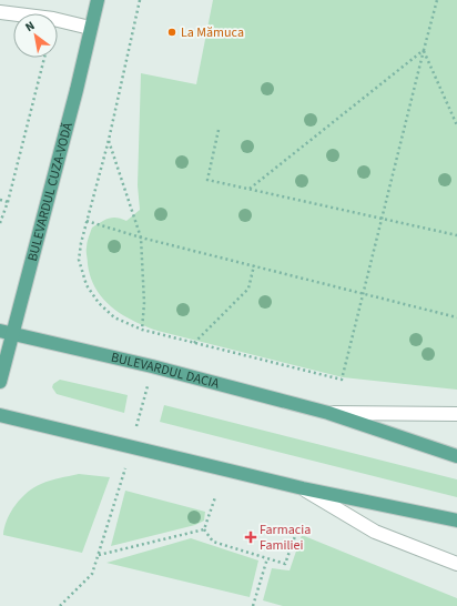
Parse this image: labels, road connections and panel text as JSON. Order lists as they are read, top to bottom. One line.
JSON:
{"streets":{"main road":["BULEVARDUL CUZA-VODĂ","BULEVARDUL DACIA"]},"crossings":[["BULEVARDUL CUZA-VODĂ","BULEVARDUL DACIA"]],"places":{"other":["La Mămuca"],"health":["Farmacia Familiei"]},"north":"top left"}
